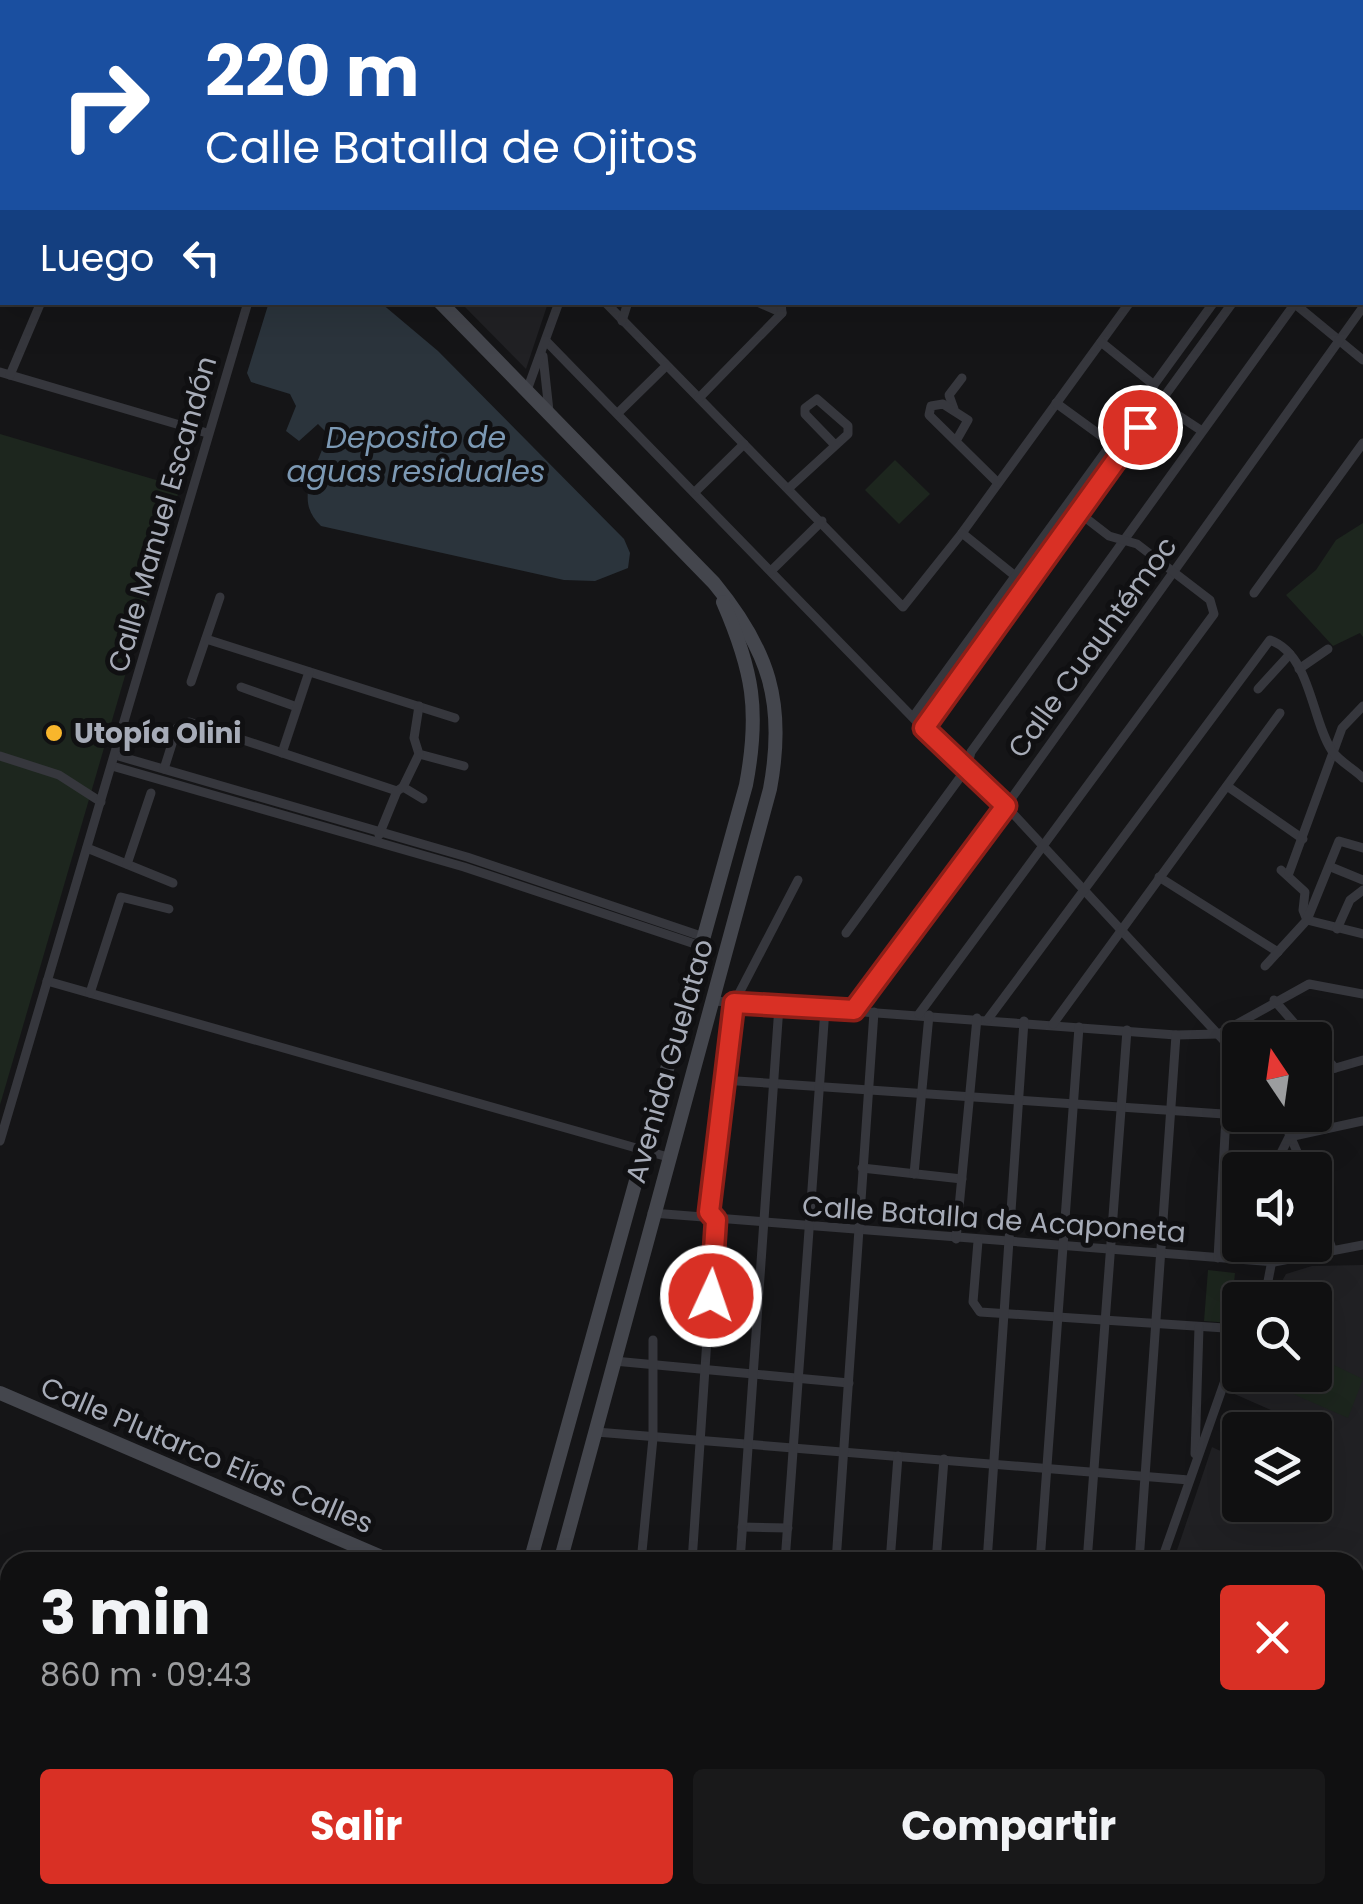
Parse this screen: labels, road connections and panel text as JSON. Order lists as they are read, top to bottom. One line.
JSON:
{"streets":{"main road":["Avenida Guelatao","Calle Plutarco Elías Calles"],"street":["Calle Manuel Escandón","Calle Cuauhtémoc","Calle Batalla de Acaponeta"]},"crossings":[["Avenida Guelatao","Calle Batalla de Acaponeta"]],"water":["Deposito de aguas residuales"],"places":["Utopía Olini"],"north":"top","page":{"turn":["220 m","Calle Batalla de Ojitos"],"then":"Luego","heading":["3 min","860 m · 09:43"],"buttons":["Salir","Compartir"]}}
